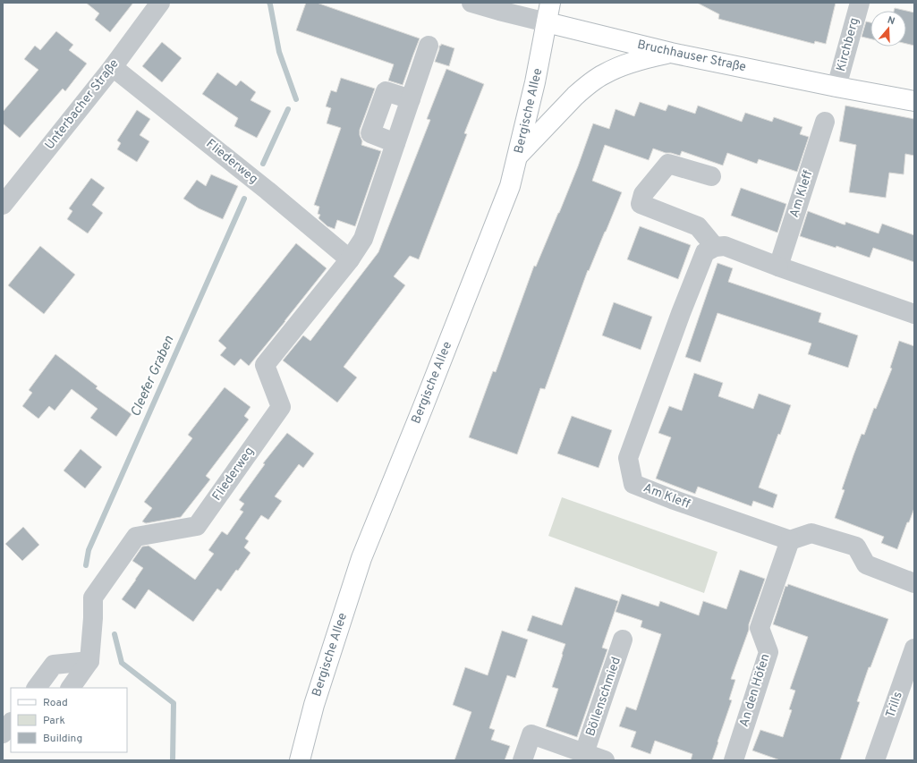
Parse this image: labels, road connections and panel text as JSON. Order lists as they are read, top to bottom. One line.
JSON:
{"streets":{"main road":["Bruchhauser Straße","Bergische Allee"],"street":["Kirchberg","Unterbacher Straße","Fliederweg","Am Kleff","An den Höfen","Böllenschmied","Trills"]},"crossings":[["Kirchberg","Bruchhauser Straße"],["Bruchhauser Straße","Bergische Allee"],["Unterbacher Straße","Fliederweg"],["Am Kleff","An den Höfen"]],"water":["Cleefer Graben"],"legend":["Road","Park","Building"],"north":"top"}
